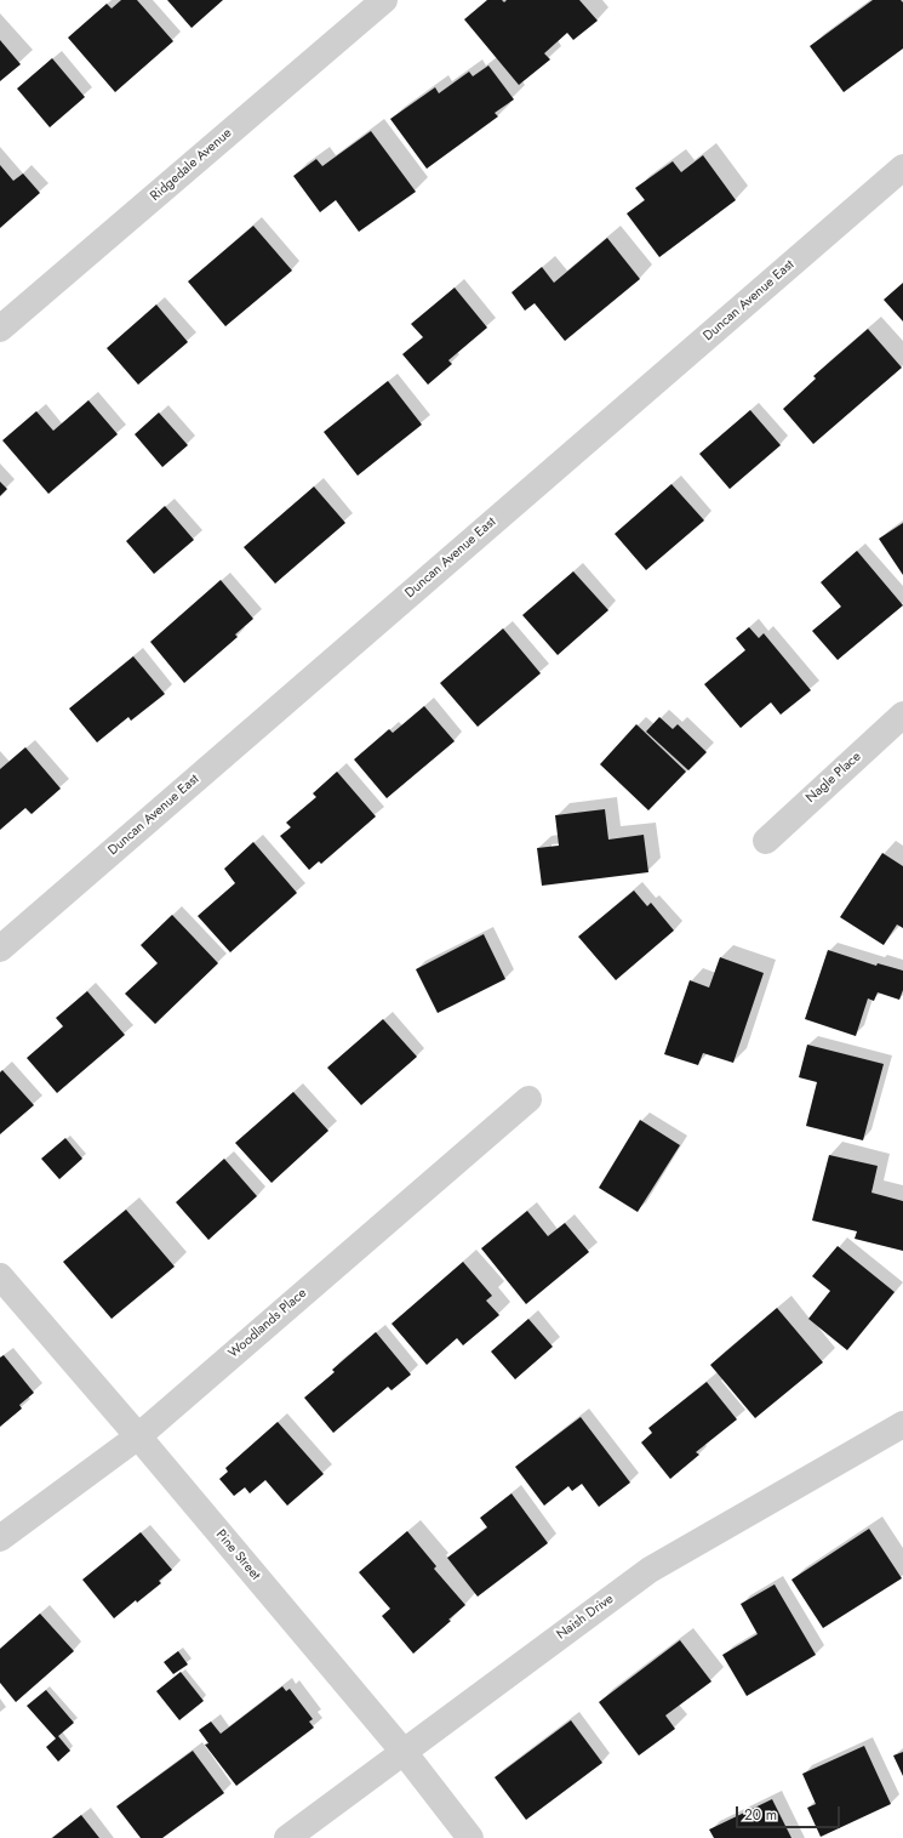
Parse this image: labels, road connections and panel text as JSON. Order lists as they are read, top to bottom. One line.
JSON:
{"streets":{"street":["Ridgedale Avenue","Duncan Avenue East","Nagle Place","Woodlands Place","Pine Street","Naish Drive"]},"crossings":[["Woodlands Place","Pine Street"],["Pine Street","Naish Drive"]],"scale_bar":"20 m"}
